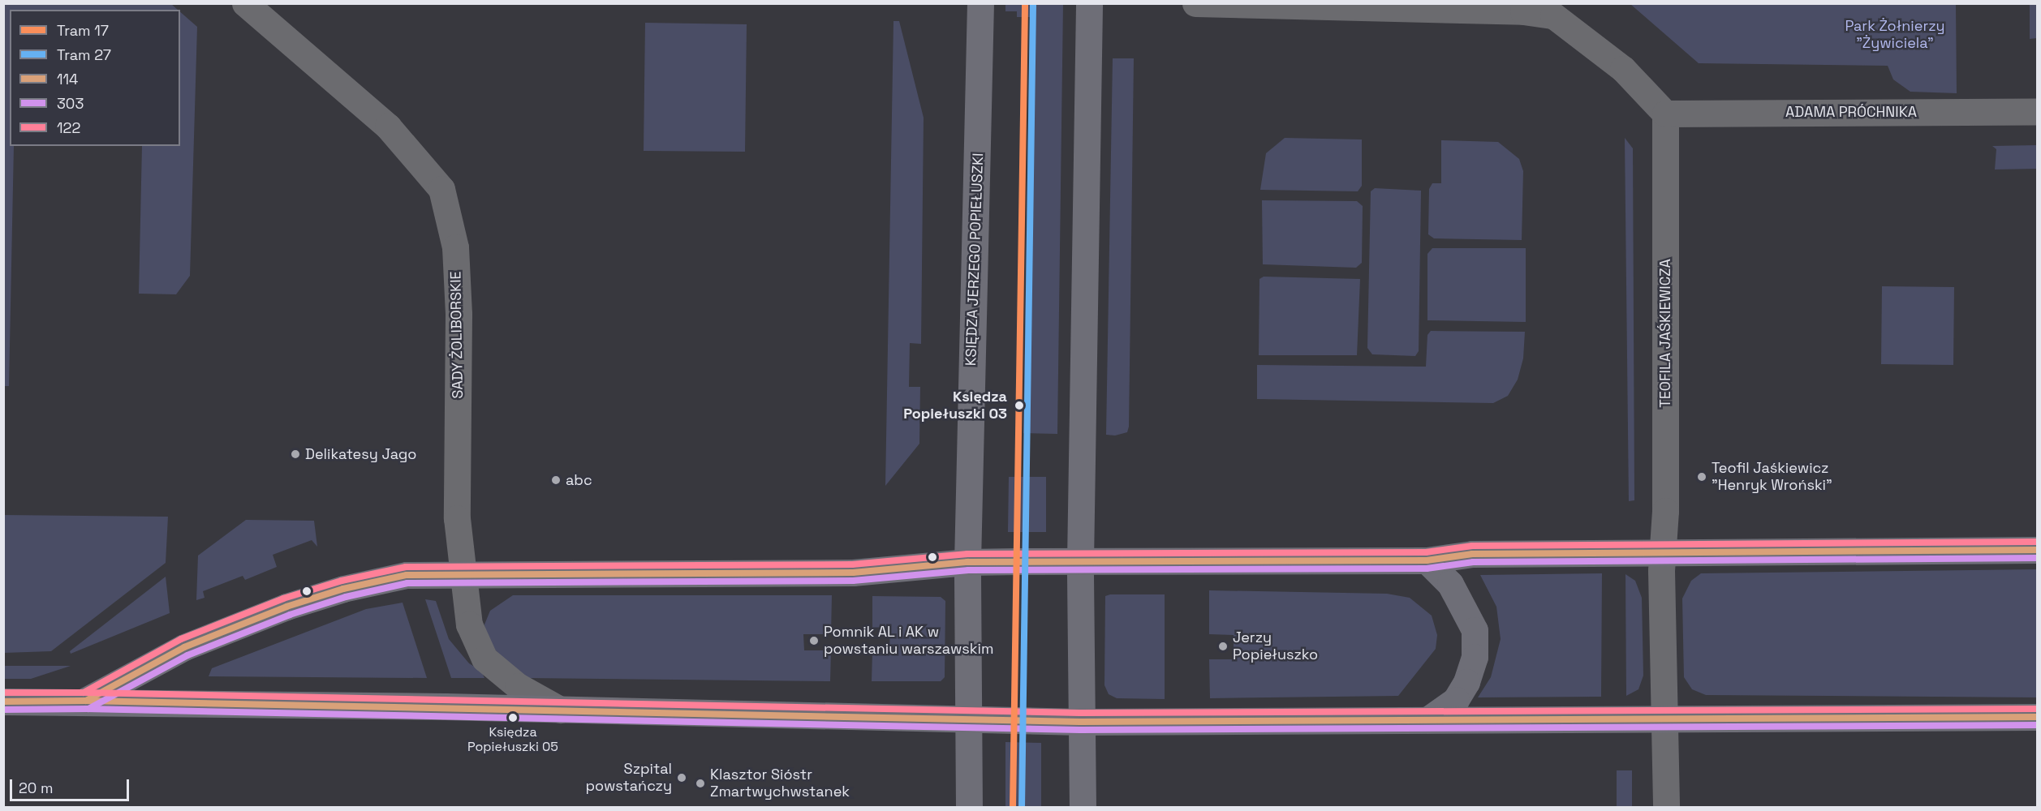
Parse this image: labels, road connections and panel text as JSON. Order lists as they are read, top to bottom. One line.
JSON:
{"streets":{"street":["ADAMA PRÓCHNIKA","KSIĘDZA JERZEGO POPIEŁUSZKI","TEOFILA JAŚKIEWICZA","SADY ŻOLIBORSKIE"]},"crossings":[["ADAMA PRÓCHNIKA","TEOFILA JAŚKIEWICZA"]],"parks":["Park Żołnierzy \"Żywiciela\""],"places":["Księdza Popiełuszki 03","Delikatesy Jago","Teofil Jaśkiewicz \"Henryk Wroński\"","abc","Pomnik AL i AK w powstaniu warszawskim","Jerzy Popiełuszko","Księdza Popiełuszki 05","Szpital powstańczy","Klasztor Sióstr Zmartwychwstanek"],"lines":["tram line 17","tram line 27","transit line 122","transit line 114","transit line 303"],"legend":["Tram 17","Tram 27","114","303","122"],"scale_bar":"20 m"}
